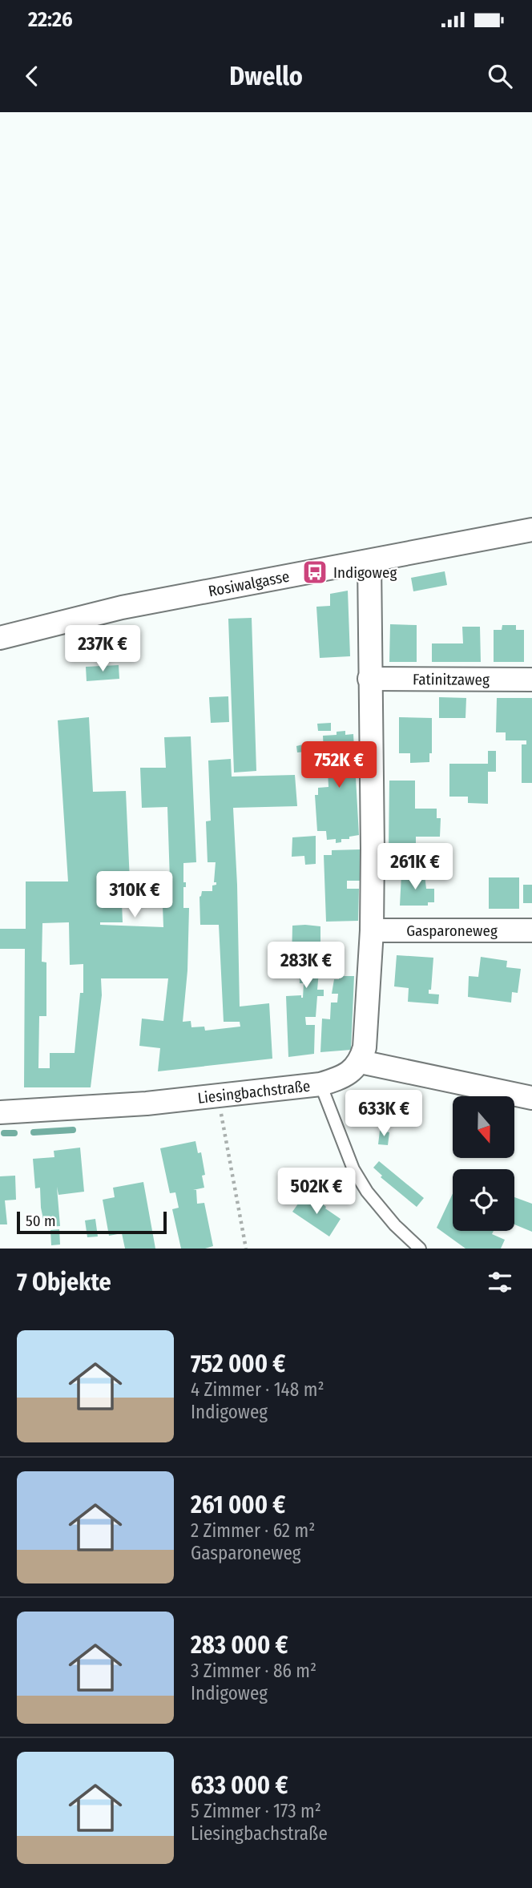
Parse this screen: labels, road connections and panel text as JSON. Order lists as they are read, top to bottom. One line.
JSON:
{"streets":{"street":["Rosiwalgasse","Fatinitzaweg","Gasparoneweg","Liesingbachstraße"]},"places":{"bus stop":["Indigoweg"]},"scale_bar":"50 m","north":"bottom","page":{"status":"22:26","header":"Dwello","price":["237K €","752K €","261K €","310K €","283K €","633K €","502K €"],"scale":"50 m","heading":"7 Objekte","list":[{"name":"752 000 €","note":"4 Zimmer · 148 m² · Indigoweg"},{"name":"261 000 €","note":"2 Zimmer · 62 m² · Gasparoneweg"},{"name":"283 000 €","note":"3 Zimmer · 86 m² · Indigoweg"},{"name":"633 000 €","note":"5 Zimmer · 173 m² · Liesingbachstraße"}]}}
